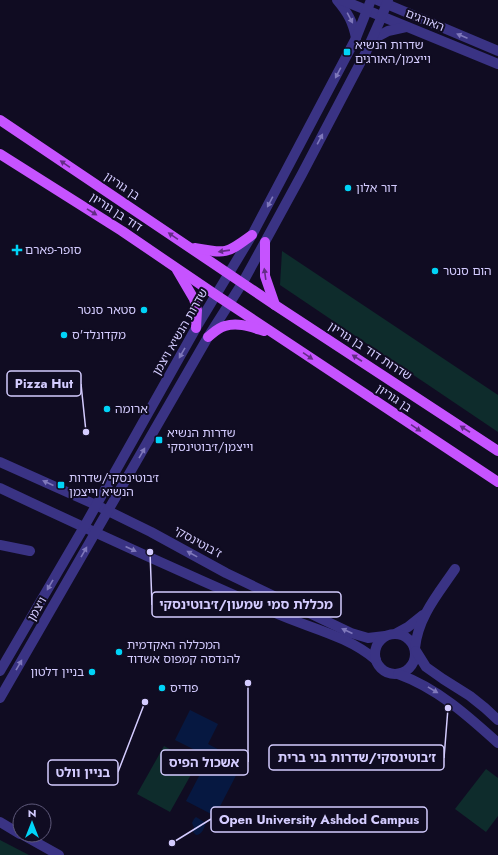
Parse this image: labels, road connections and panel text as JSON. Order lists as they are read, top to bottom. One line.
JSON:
{"streets":{"main road":["בן גוריון","דוד בן גוריון","שדרות דוד בן גוריון"],"street":["האורגים","שדרות הנשיא ויצמן","ז'בוטינסקי","ויצמן"]},"crossings":[["האורגים","שדרות הנשיא ויצמן"],["בן גוריון","שדרות הנשיא ויצמן"],["בן גוריון","שדרות דוד בן גוריון"],["דוד בן גוריון","שדרות הנשיא ויצמן"],["שדרות הנשיא ויצמן","שדרות דוד בן גוריון"],["שדרות הנשיא ויצמן","ז'בוטינסקי"]],"one_way":["דוד בן גוריון","שדרות דוד בן גוריון","ויצמן"],"places":{"transit":["שדרות הנשיא וייצמן/האורגים","שדרות הנשיא וייצמן/ז׳בוטינסקי","ז׳בוטינסקי/שדרות הנשיא וייצמן"],"other":["דור אלון","הום סנטר","סטאר סנטר","מקדונלד'ס","ארומה","Pizza Hut","מכללת סמי שמעון/ז׳בוטינסקי","המכללה האקדמית להנדסה קמפוס אשדוד","בניין דלטון","אשכול הפיס","פודיס","בניין וולט","ז׳בוטינסקי/שדרות בני ברית","Open University Ashdod Campus"],"health":["סופר-פארם"]},"north":"top"}
